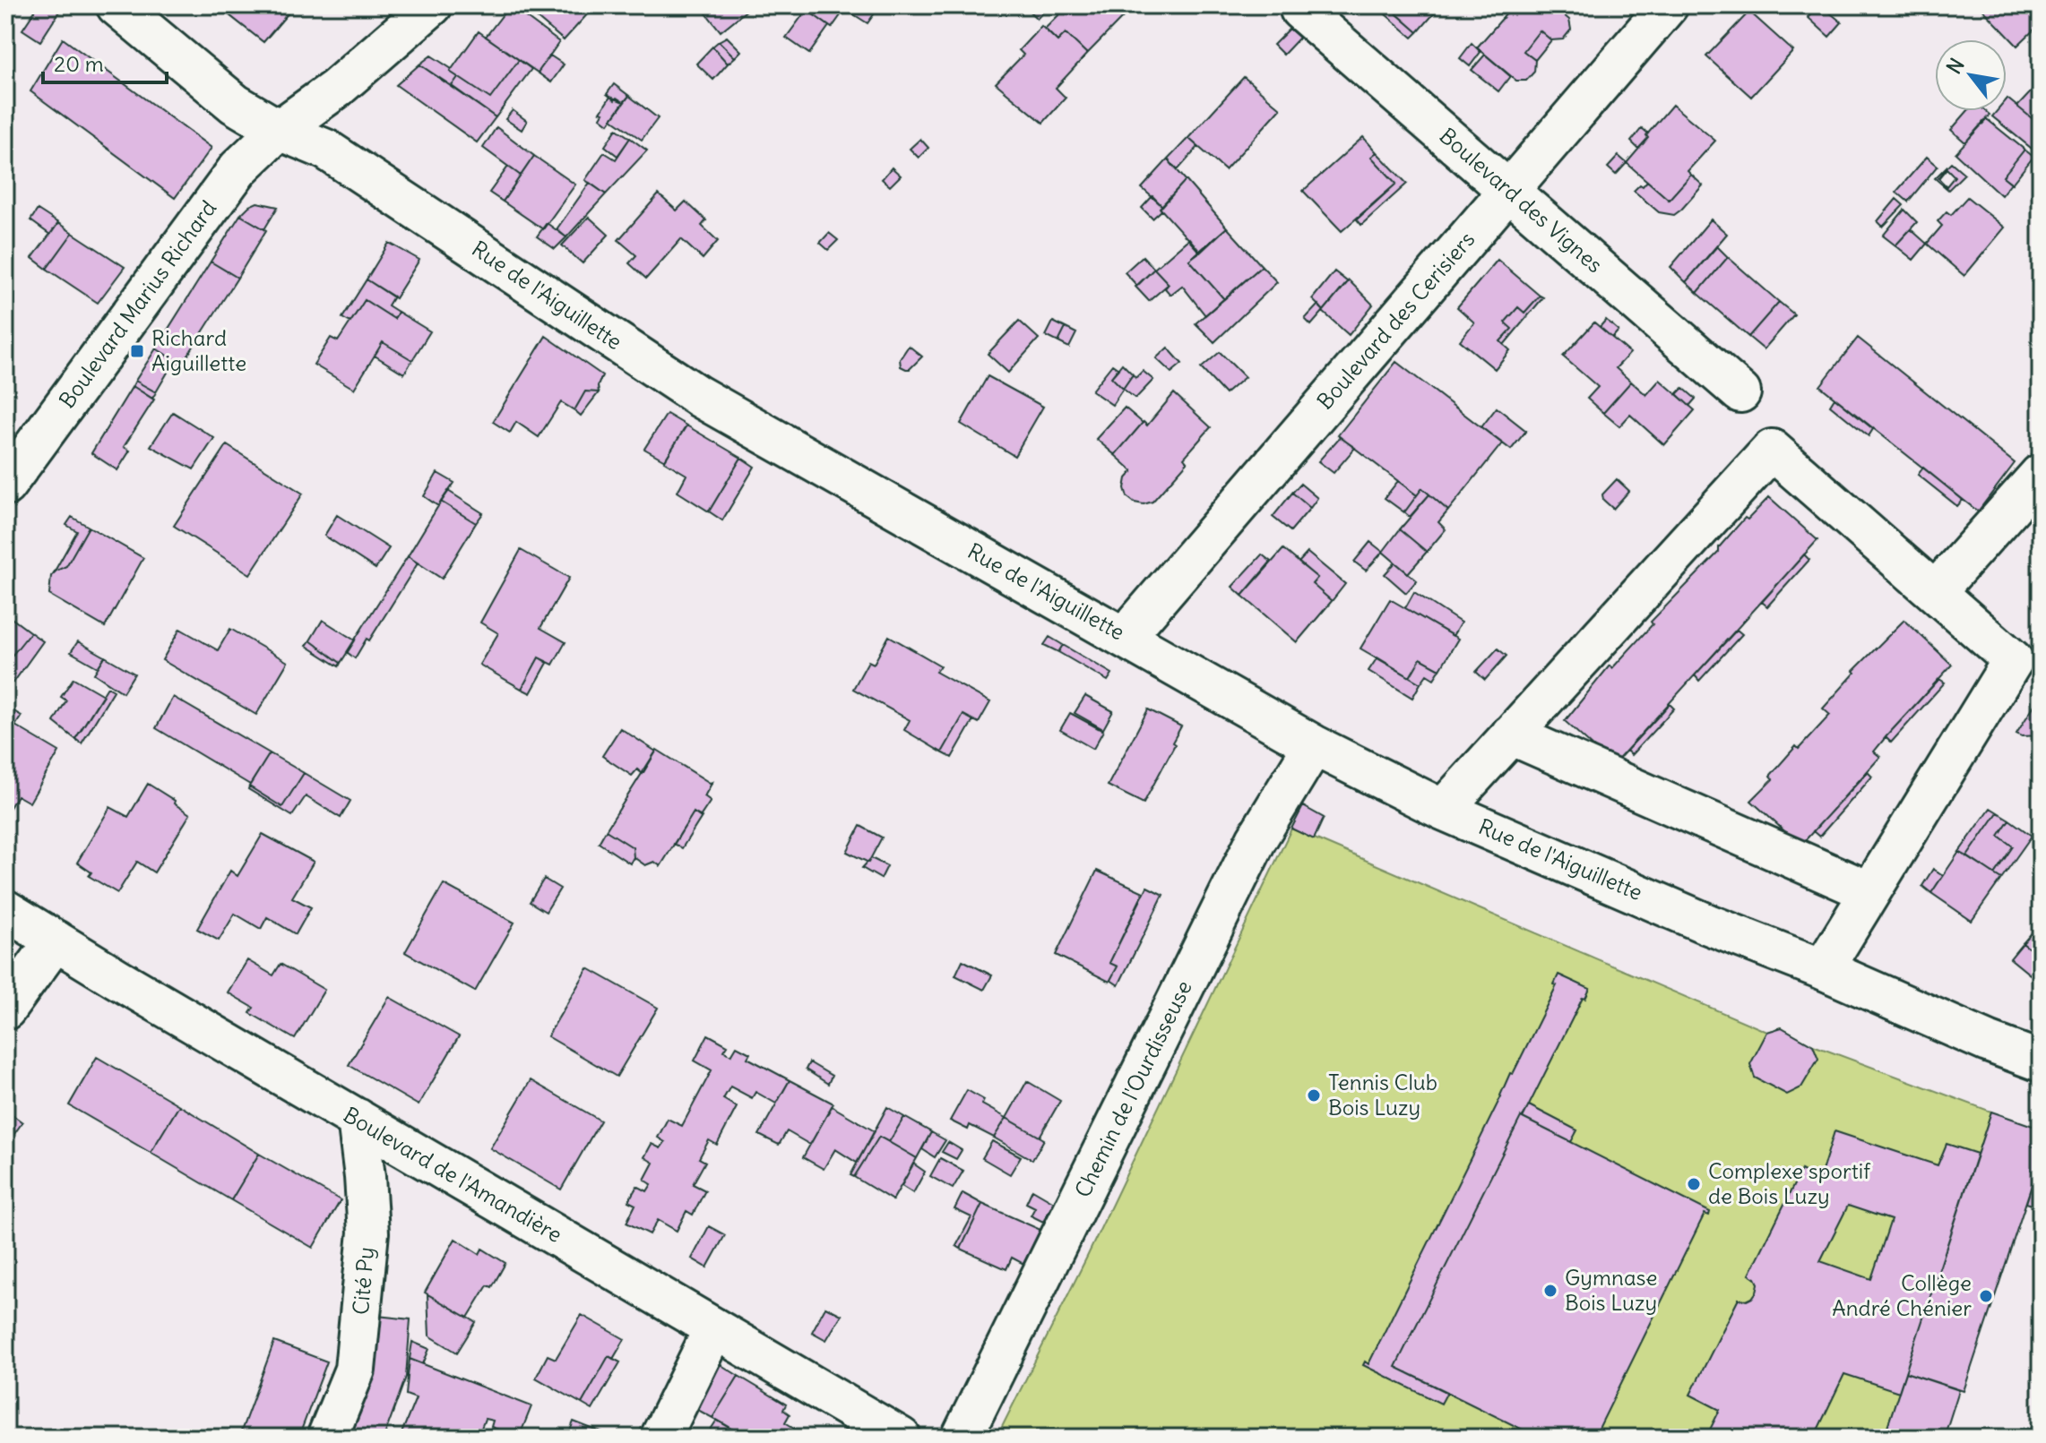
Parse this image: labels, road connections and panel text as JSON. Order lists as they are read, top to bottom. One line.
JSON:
{"streets":{"street":["Boulevard des Vignes","Rue de l'Aiguillette","Boulevard Marius Richard","Boulevard des Cerisiers","Chemin de l'Ourdisseuse","Boulevard de l'Amandière","Cité Py"]},"crossings":[["Boulevard des Vignes","Boulevard des Cerisiers"],["Rue de l'Aiguillette","Boulevard Marius Richard"],["Rue de l'Aiguillette","Boulevard des Cerisiers"],["Rue de l'Aiguillette","Chemin de l'Ourdisseuse"],["Boulevard de l'Amandière","Cité Py"]],"places":{"transit":["Richard Aiguillette"],"other":["Tennis Club Bois Luzy","Complexe sportif de Bois Luzy","Gymnase Bois Luzy","Collège André Chénier"]},"scale_bar":"20 m","north":"top left"}
